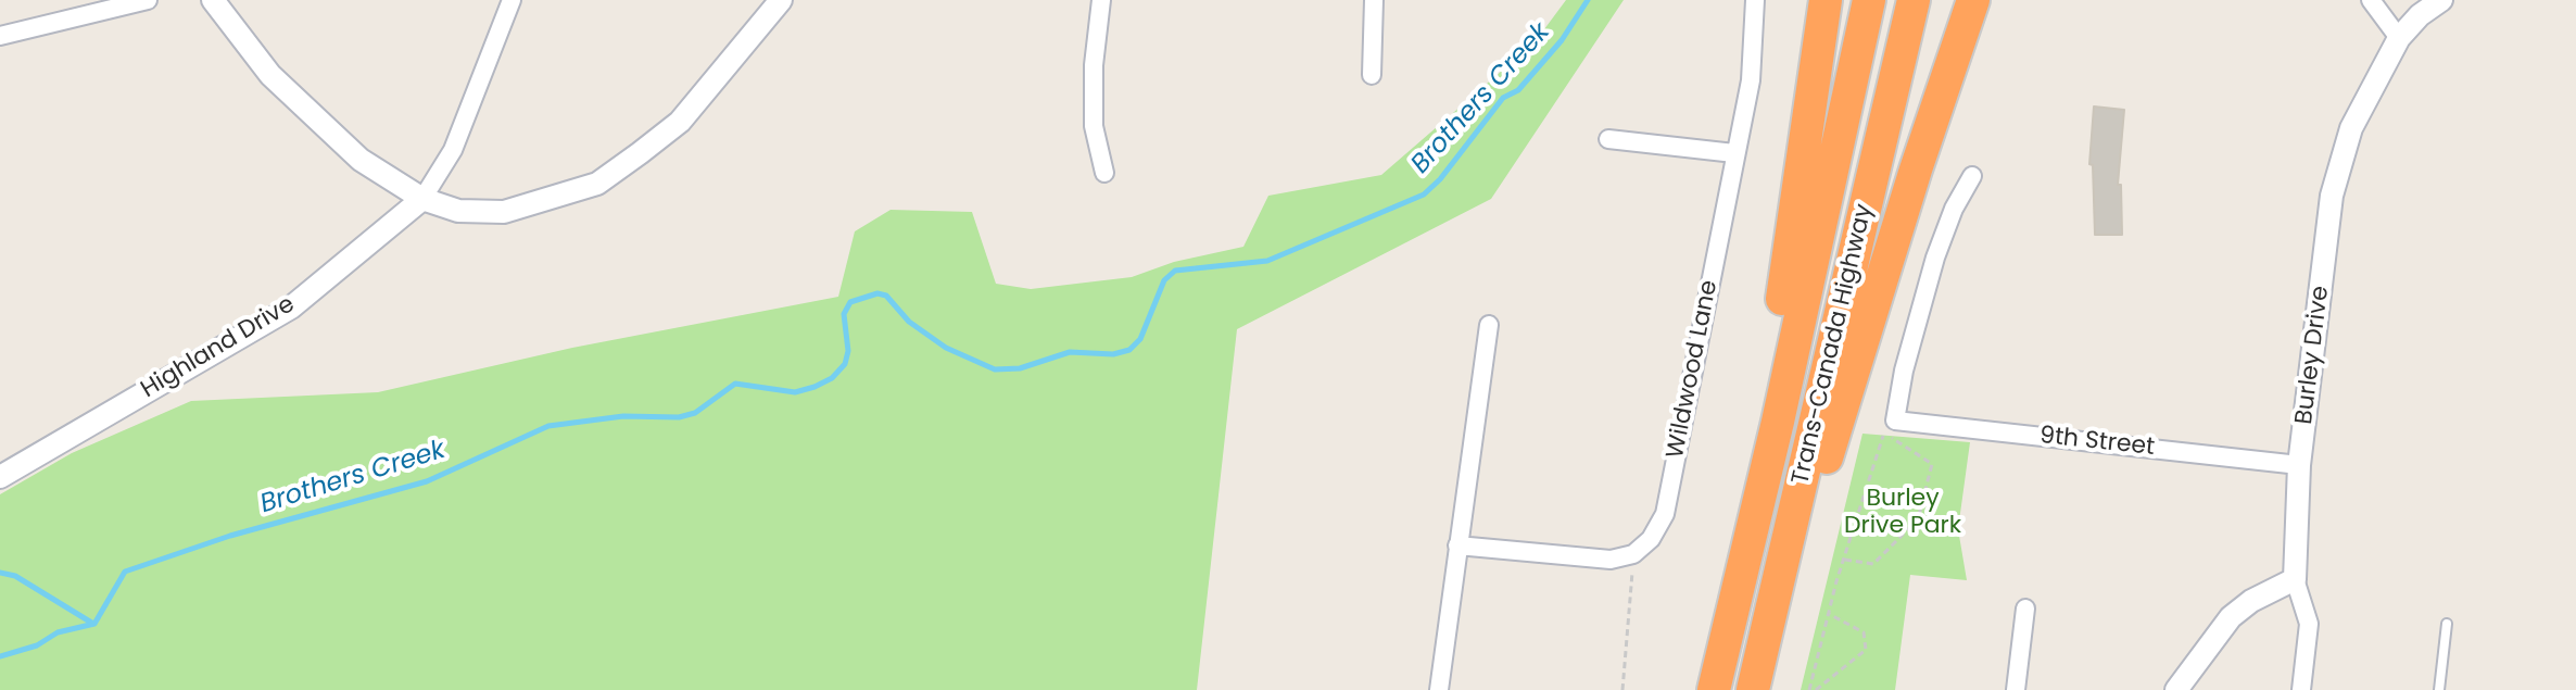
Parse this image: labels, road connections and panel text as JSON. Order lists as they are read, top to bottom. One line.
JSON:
{"streets":{"highway":["Trans-Canada Highway"],"street":["Highland Drive","Burley Drive","Wildwood Lane","9th Street"]},"crossings":[["Burley Drive","9th Street"]],"water":["Brothers Creek"],"parks":["Burley Drive Park"]}
